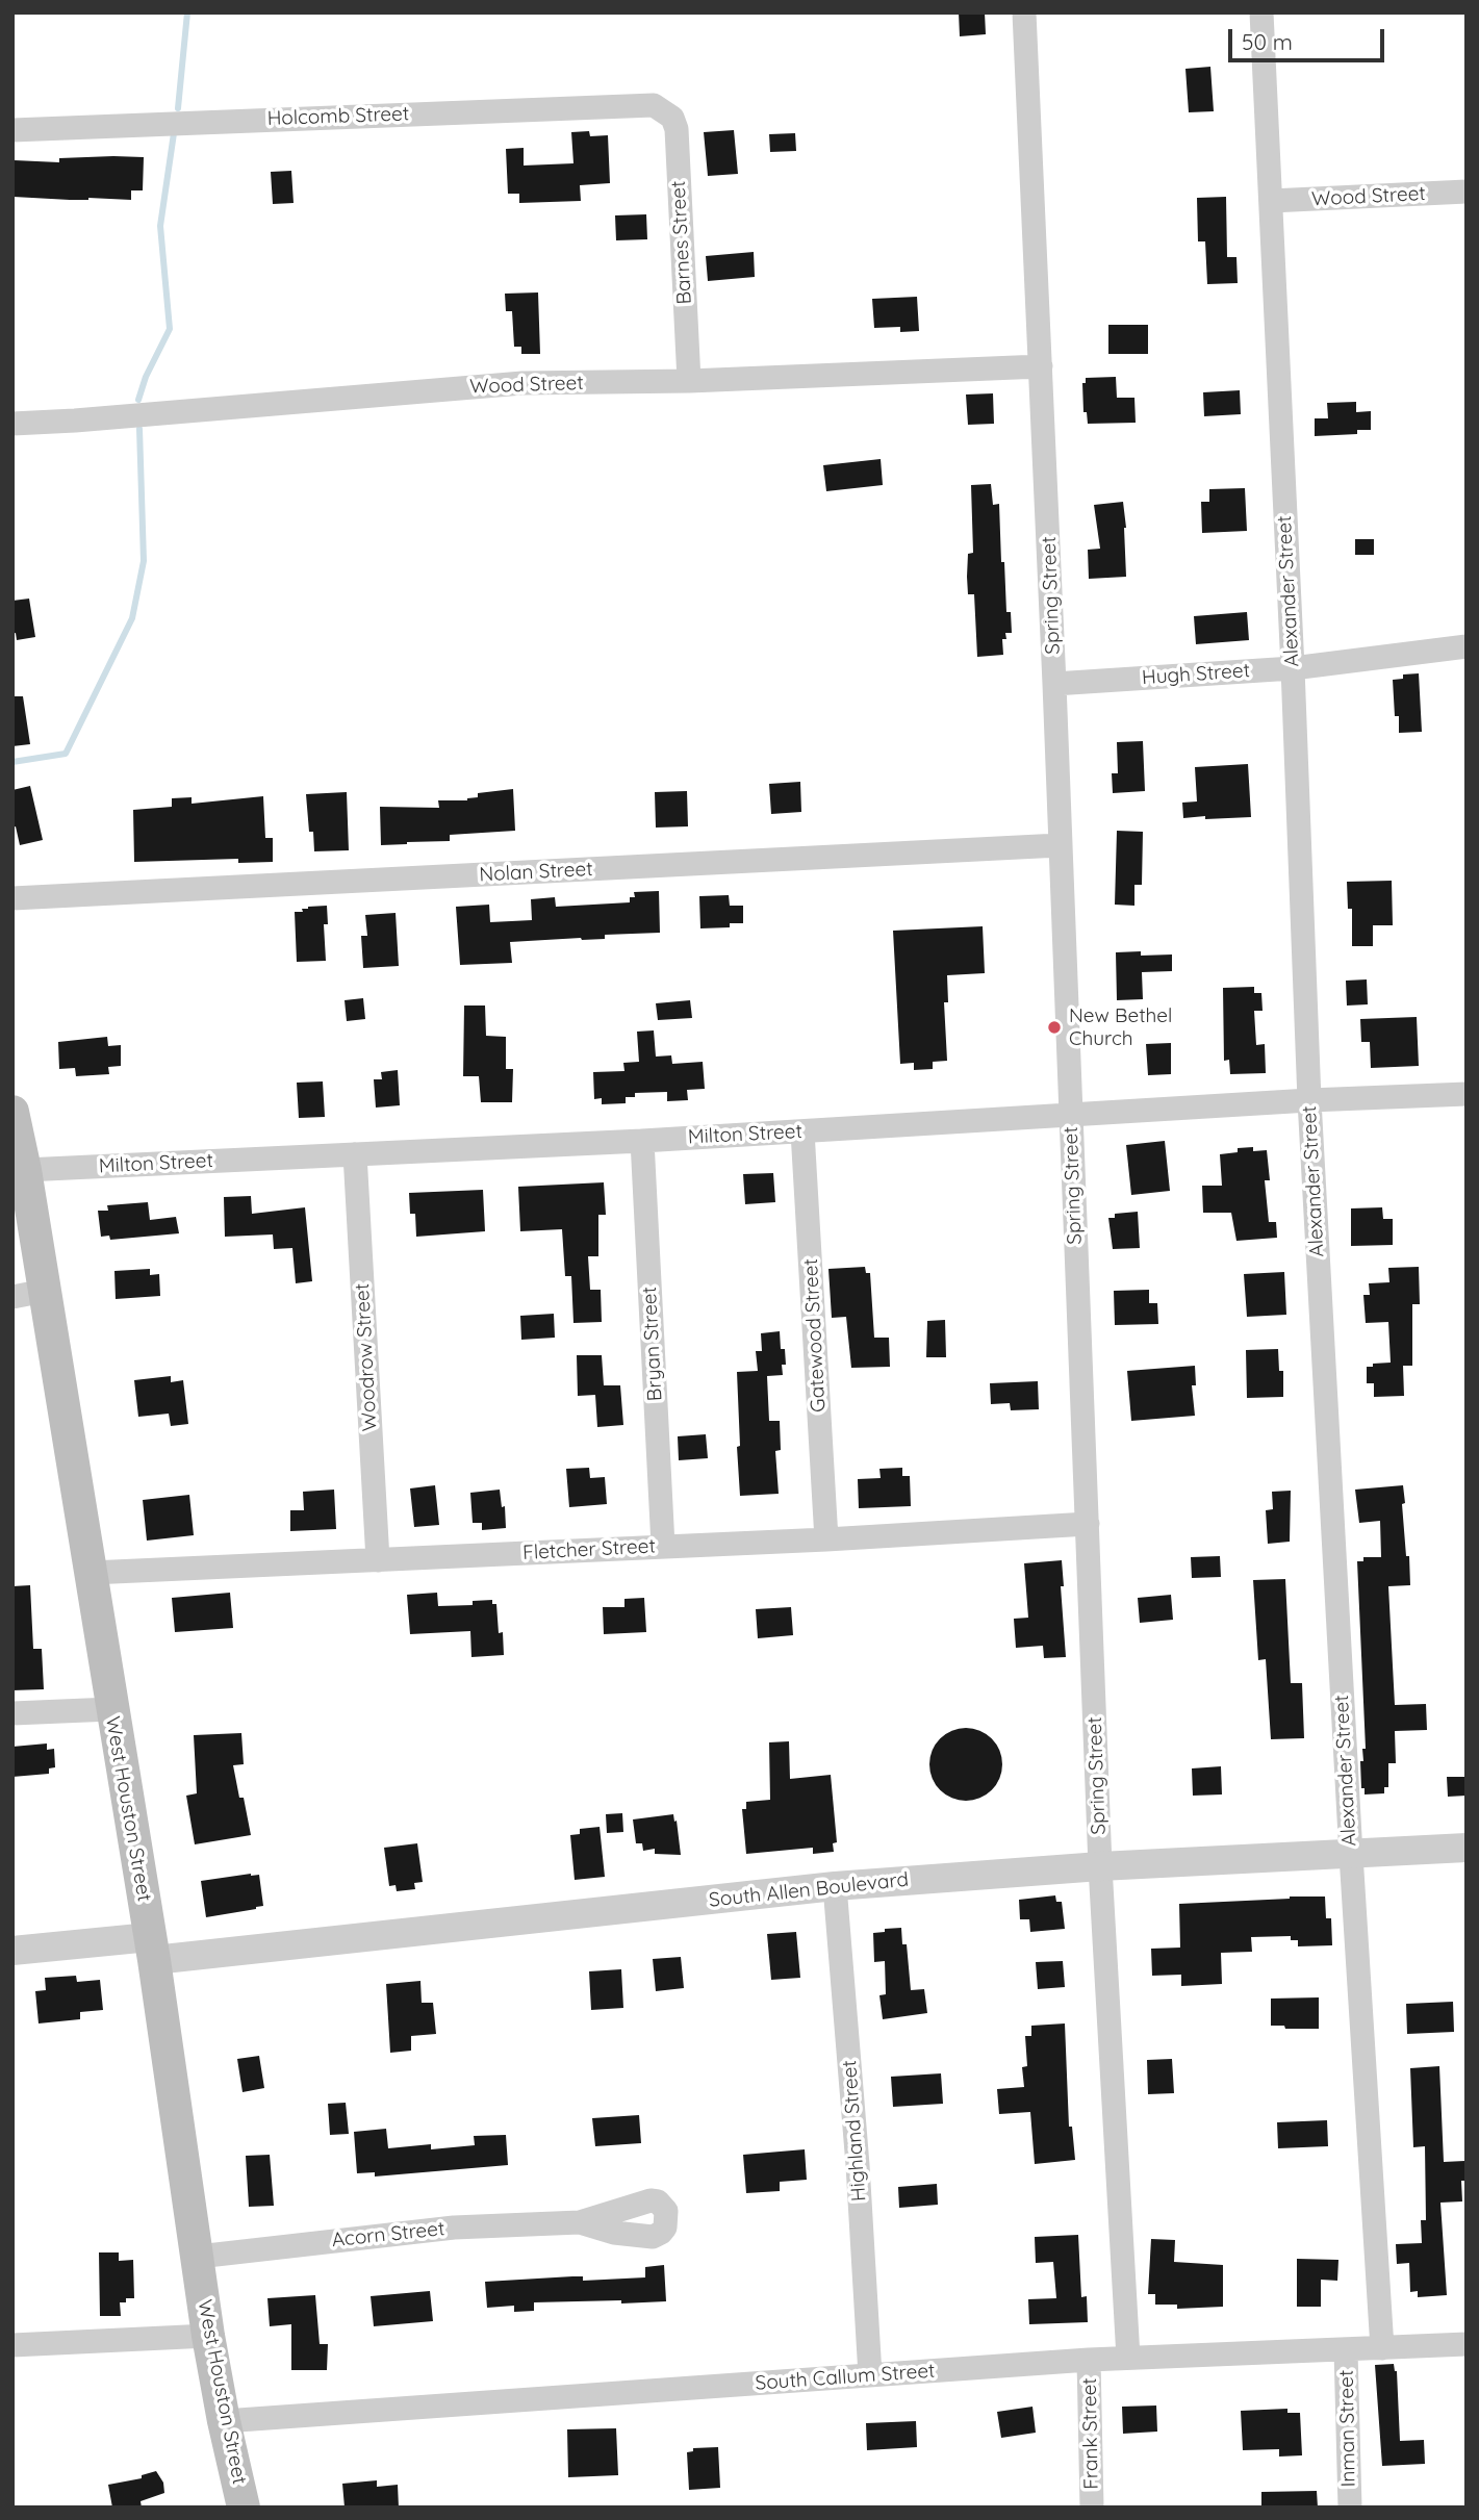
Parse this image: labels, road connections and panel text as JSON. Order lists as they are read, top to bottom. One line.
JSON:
{"streets":{"main road":["West Houston Street"],"street":["Holcomb Street","Wood Street","Barnes Street","Alexander Street","Spring Street","Hugh Street","Nolan Street","Milton Street","Gatewood Street","Bryan Street","Woodrow Street","Fletcher Street","South Allen Boulevard","Highland Street","Acorn Street","South Callum Street","Inman Street","Frank Street"]},"crossings":[["Holcomb Street","Barnes Street"],["Wood Street","Barnes Street"],["Wood Street","Alexander Street"],["Wood Street","Spring Street"],["Alexander Street","Hugh Street"],["Alexander Street","Milton Street"],["Alexander Street","South Allen Boulevard"],["Alexander Street","South Callum Street"],["Spring Street","Hugh Street"],["Spring Street","Nolan Street"],["Spring Street","Milton Street"],["Spring Street","Fletcher Street"],["Spring Street","South Allen Boulevard"],["Spring Street","South Callum Street"],["Milton Street","Gatewood Street"],["Milton Street","Bryan Street"],["Milton Street","Woodrow Street"],["Milton Street","West Houston Street"],["Gatewood Street","Fletcher Street"],["Bryan Street","Fletcher Street"],["Woodrow Street","Fletcher Street"],["Fletcher Street","West Houston Street"],["West Houston Street","South Allen Boulevard"],["West Houston Street","Acorn Street"],["West Houston Street","South Callum Street"],["South Allen Boulevard","Highland Street"],["Highland Street","South Callum Street"],["South Callum Street","Inman Street"],["South Callum Street","Frank Street"]],"places":["New Bethel Church"],"scale_bar":"50 m"}
